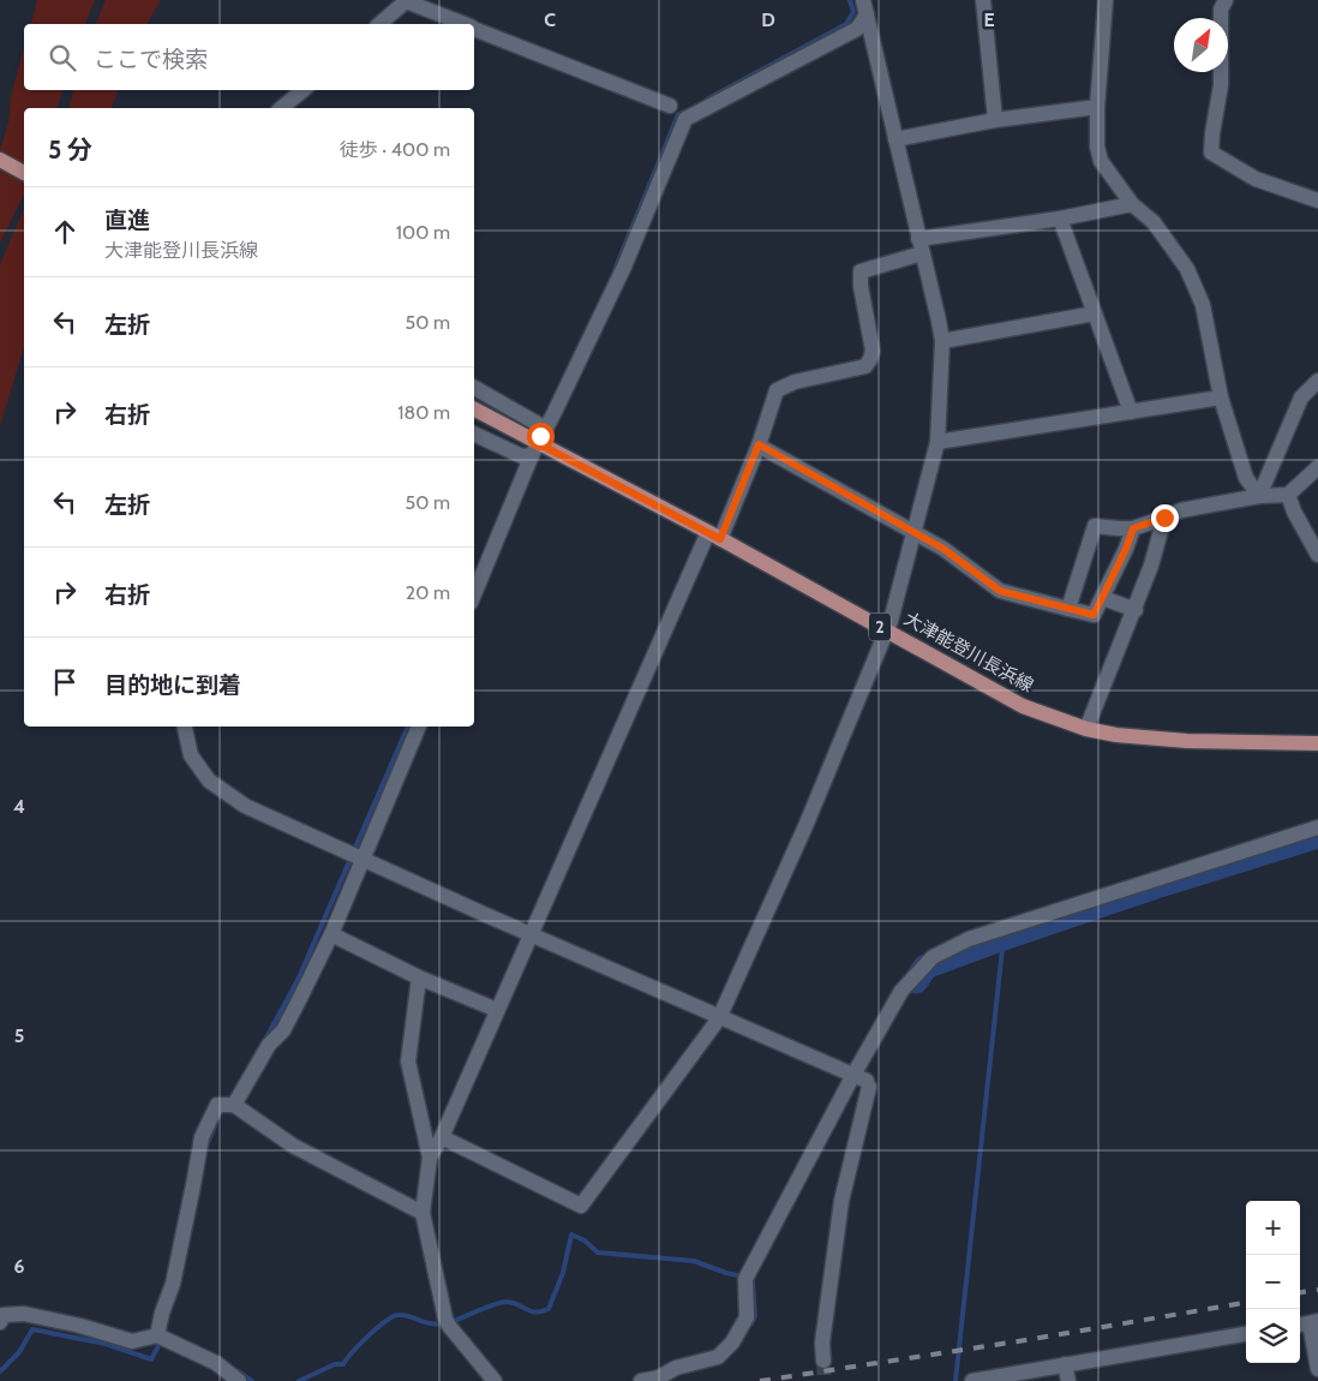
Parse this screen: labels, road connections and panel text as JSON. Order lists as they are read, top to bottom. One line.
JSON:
{"streets":{"main road":["2","大津能登川長浜線"]},"north":"top right","page":{"search":"ここで検索","heading":["5 分","徒歩 · 400 m"],"list":[["直進","大津能登川長浜線","100 m"],["左折","50 m"],["右折","180 m"],["左折","50 m"],["右折","20 m"],"目的地に到着"],"map_buttons":["+","−"]},"grid":{"columns":["C","D","E"],"rows":["4","5","6"]}}
